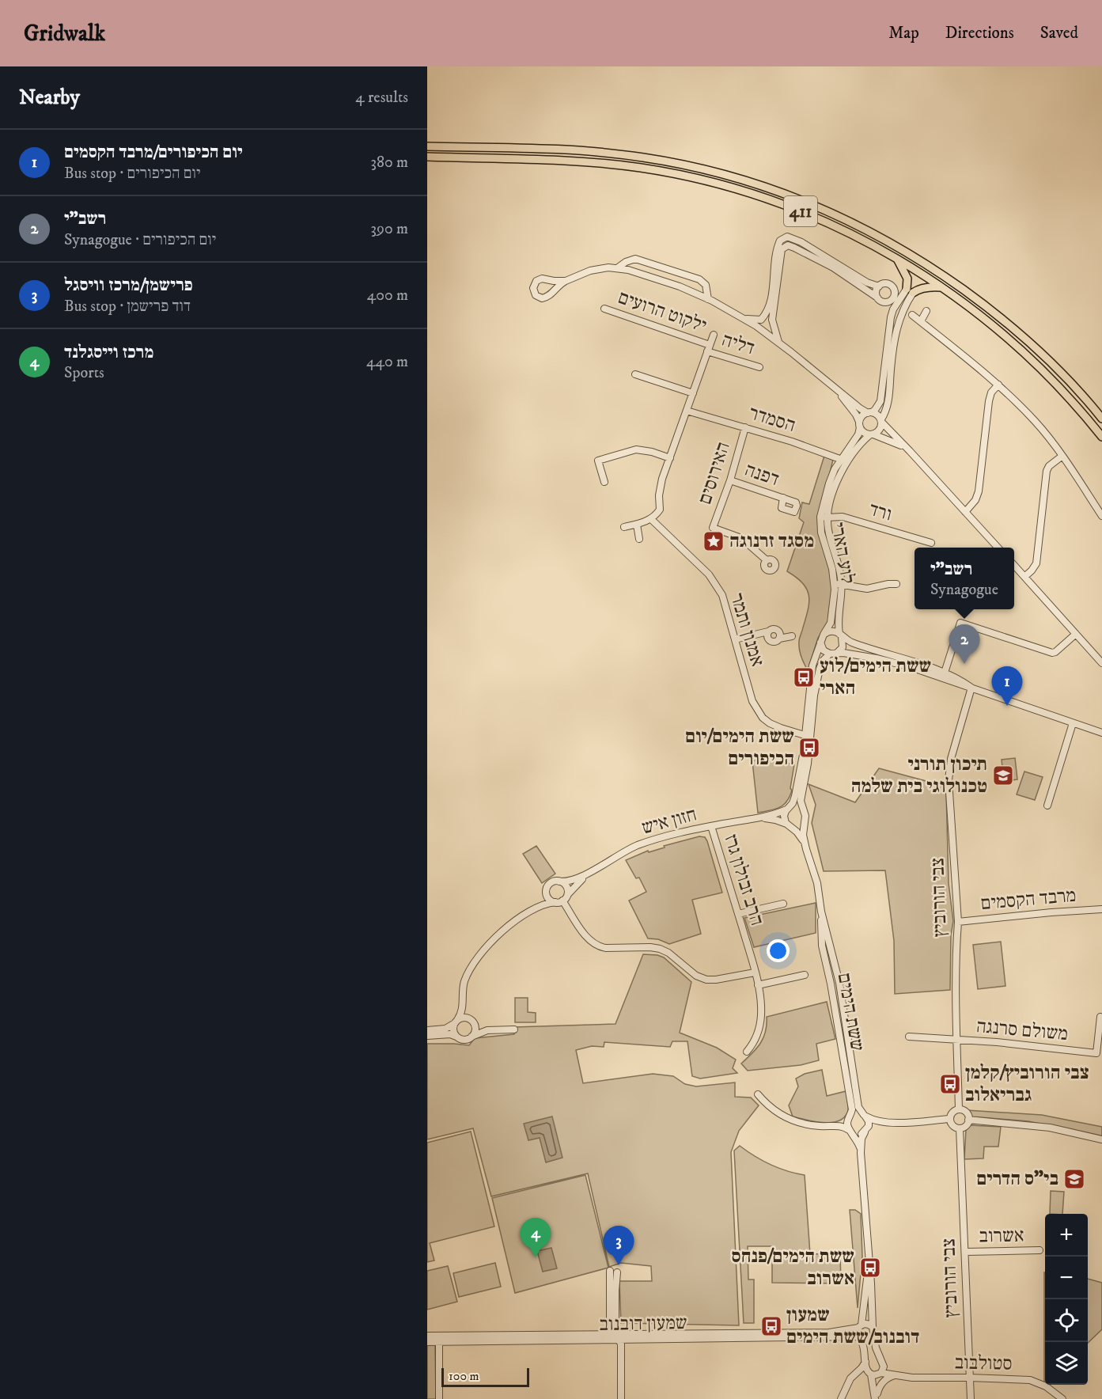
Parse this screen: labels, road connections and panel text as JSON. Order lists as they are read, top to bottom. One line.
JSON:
{"streets":{"main road":["411"],"street":["ילקוט הרועים","דליה","הסמדר","האירוסים","דפנה","ורד","לוע הארי","אמנון ותמר","חזון איש","הרב זבולון גרז","צבי הורוביץ","מרבד הקסמים","ששת הימים","משולם סרנגה","אשרוב","שמעון דובנוב","סטולבוב"]},"crossings":[["הסמדר","האירוסים"],["הסמדר","לוע הארי"],["האירוסים","דפנה"],["ורד","לוע הארי"],["חזון איש","הרב זבולון גרז"],["חזון איש","ששת הימים"],["צבי הורוביץ","מרבד הקסמים"],["צבי הורוביץ","משולם סרנגה"],["צבי הורוביץ","אשרוב"],["צבי הורוביץ","סטולבוב"]],"places":{"place":["מסגד זרנוגה"],"bus stop":["ששת הימים/לוע הארי","ששת הימים/יום הכיפורים","צבי הורוביץ/קלמן גבריאלוב","ששת הימים/פנחס אשרוב","שמעון דובנוב/ששת הימים"],"school or university":["תיכון תורני טכנולוגי בית שלמה","בי\"ס הדרים"]},"scale_bar":"100 m","page":{"header":"Gridwalk","nav":["Map","Directions","Saved"],"heading":["Nearby","4 results"],"list":[{"mark":"1","name":"יום הכיפורים/מרבד הקסמים","note":"Bus stop · יום הכיפורים","value":"380 m"},{"mark":"2","name":"רשב\"י","note":"Synagogue · יום הכיפורים","value":"390 m"},{"mark":"3","name":"פרישמן/מרכז וויסגל","note":"Bus stop · דוד פרישמן","value":"400 m"},{"mark":"4","name":"מרכז וייסגלנד","note":"Sports","value":"440 m"}],"popup":["רשב\"י","Synagogue"],"pins":["2","1","4","3"],"map_buttons":["+","−"],"scale":"100 m"}}
